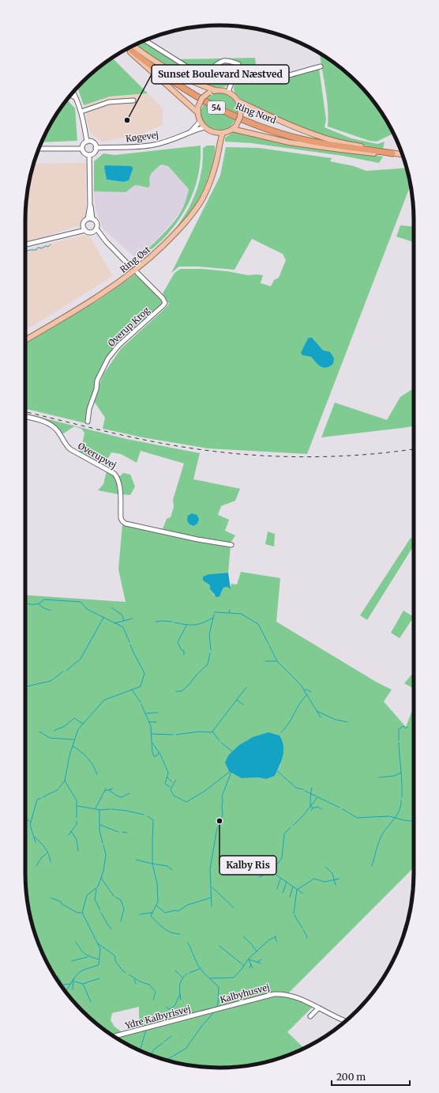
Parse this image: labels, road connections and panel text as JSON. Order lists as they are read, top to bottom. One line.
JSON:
{"streets":{"highway":["54","Ring Nord"],"main road":["Ring Øst"],"street":["Køgevej","Øverup Krog","Øverupvej","Kalbyhusvej","Ydre Kalbyrisvej"]},"crossings":[["54","Ring Nord"],["Køgevej","Ring Øst"],["Kalbyhusvej","Ydre Kalbyrisvej"]],"places":["Sunset Boulevard Næstved","Kalby Ris"],"scale_bar":"200 m"}
